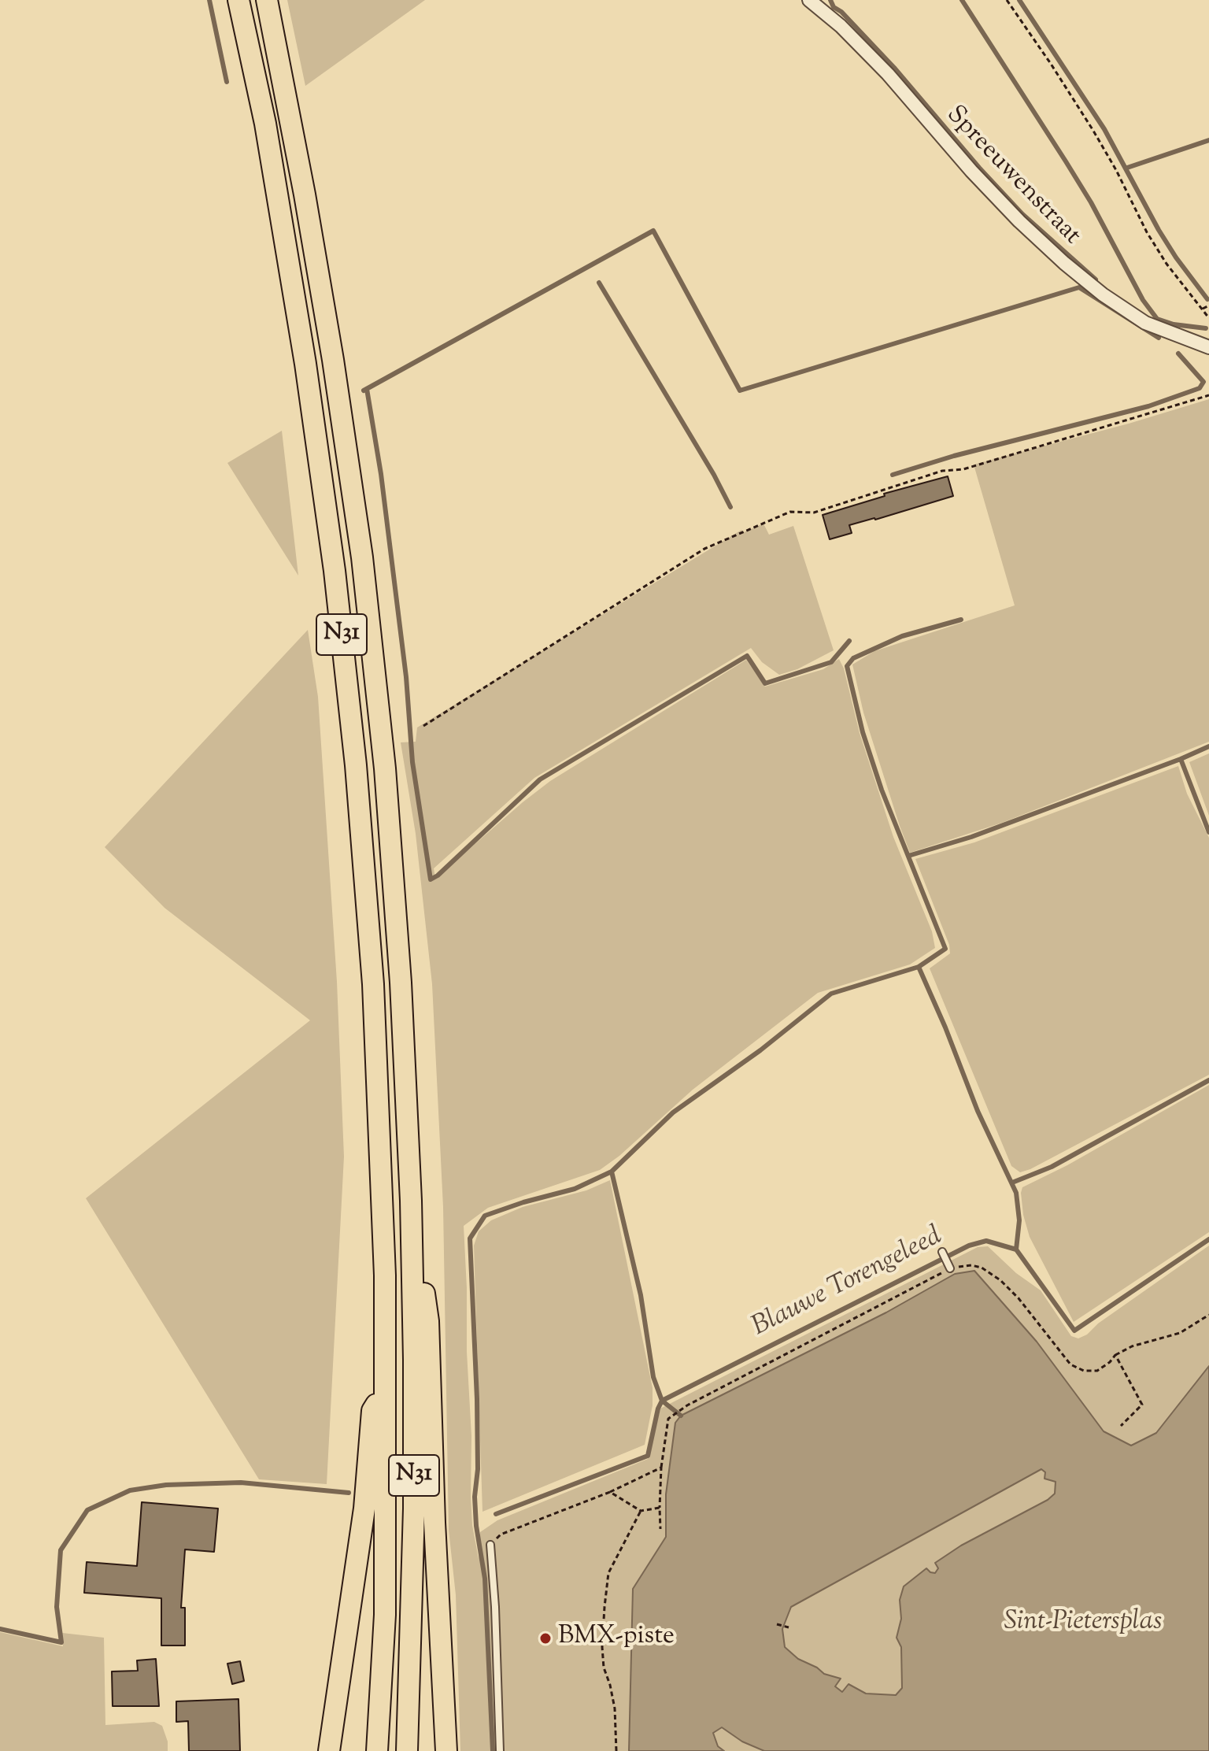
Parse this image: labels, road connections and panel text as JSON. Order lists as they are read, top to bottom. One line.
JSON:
{"streets":{"highway":["N31"],"street":["Spreeuwenstraat"]},"water":["Blauwe Torengeleed","Sint-Pietersplas"],"places":["BMX-piste"]}
